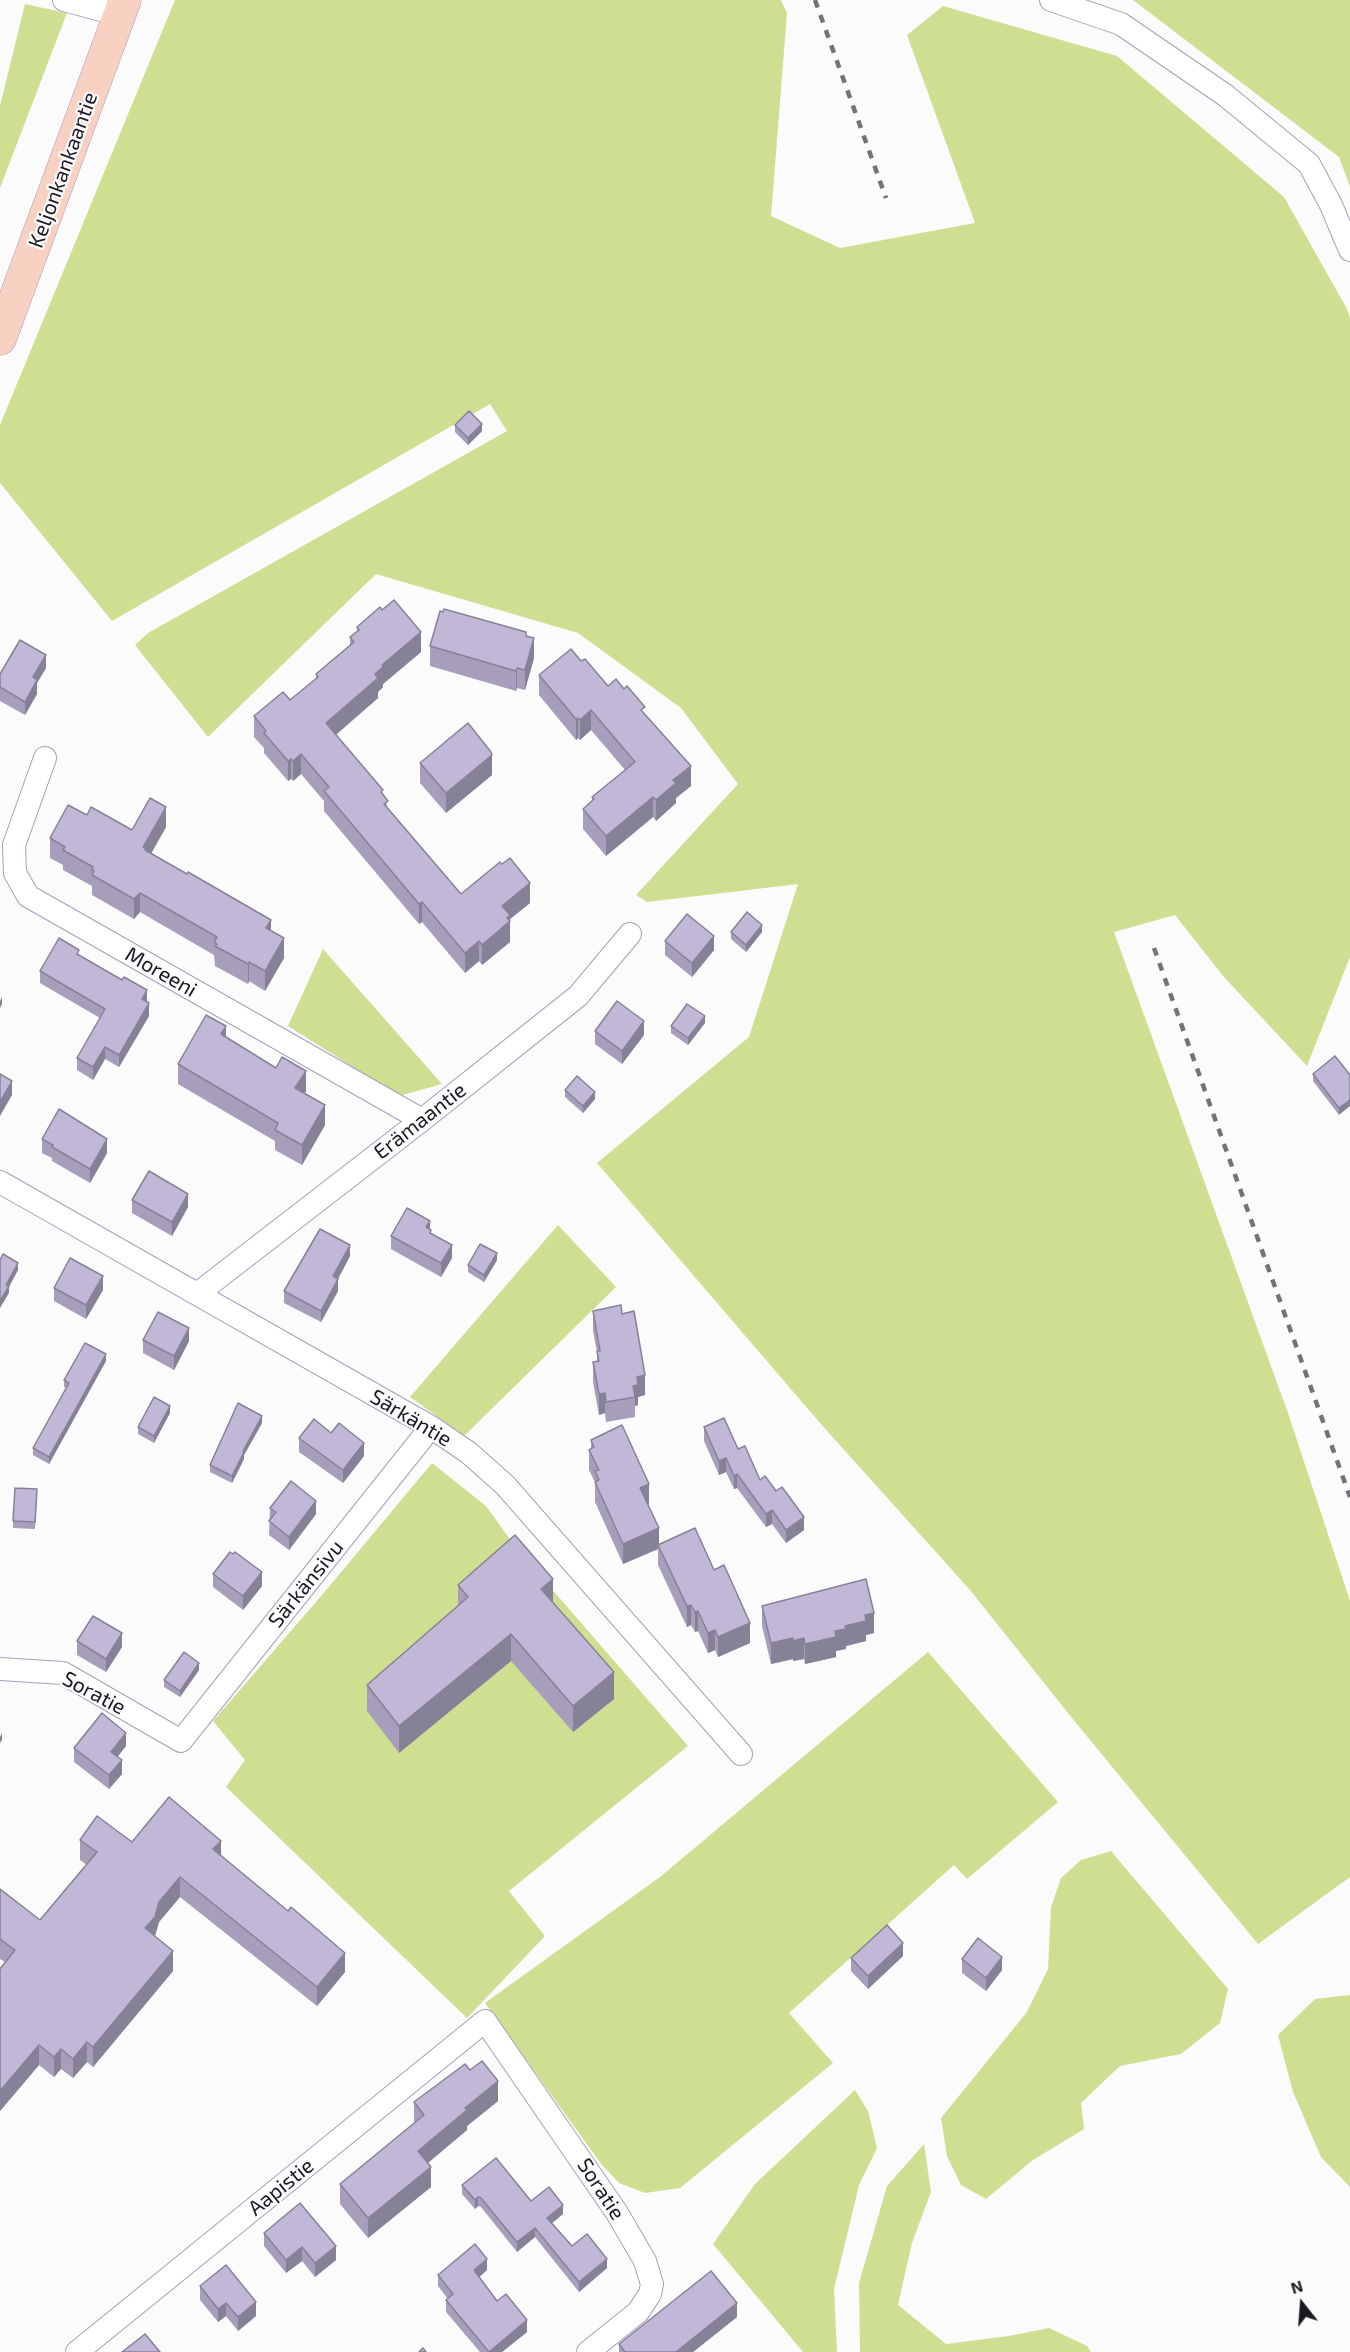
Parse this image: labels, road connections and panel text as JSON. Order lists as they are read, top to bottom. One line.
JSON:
{"streets":{"main road":["Keljonkankaantie"],"street":["Moreeni","Erämaantie","Särkäntie","Särkänsivu","Soratie","Aapistie"]},"crossings":[["Moreeni","Erämaantie"],["Erämaantie","Särkäntie"],["Särkäntie","Särkänsivu"],["Särkänsivu","Soratie"],["Soratie","Aapistie"]],"north":"top"}
